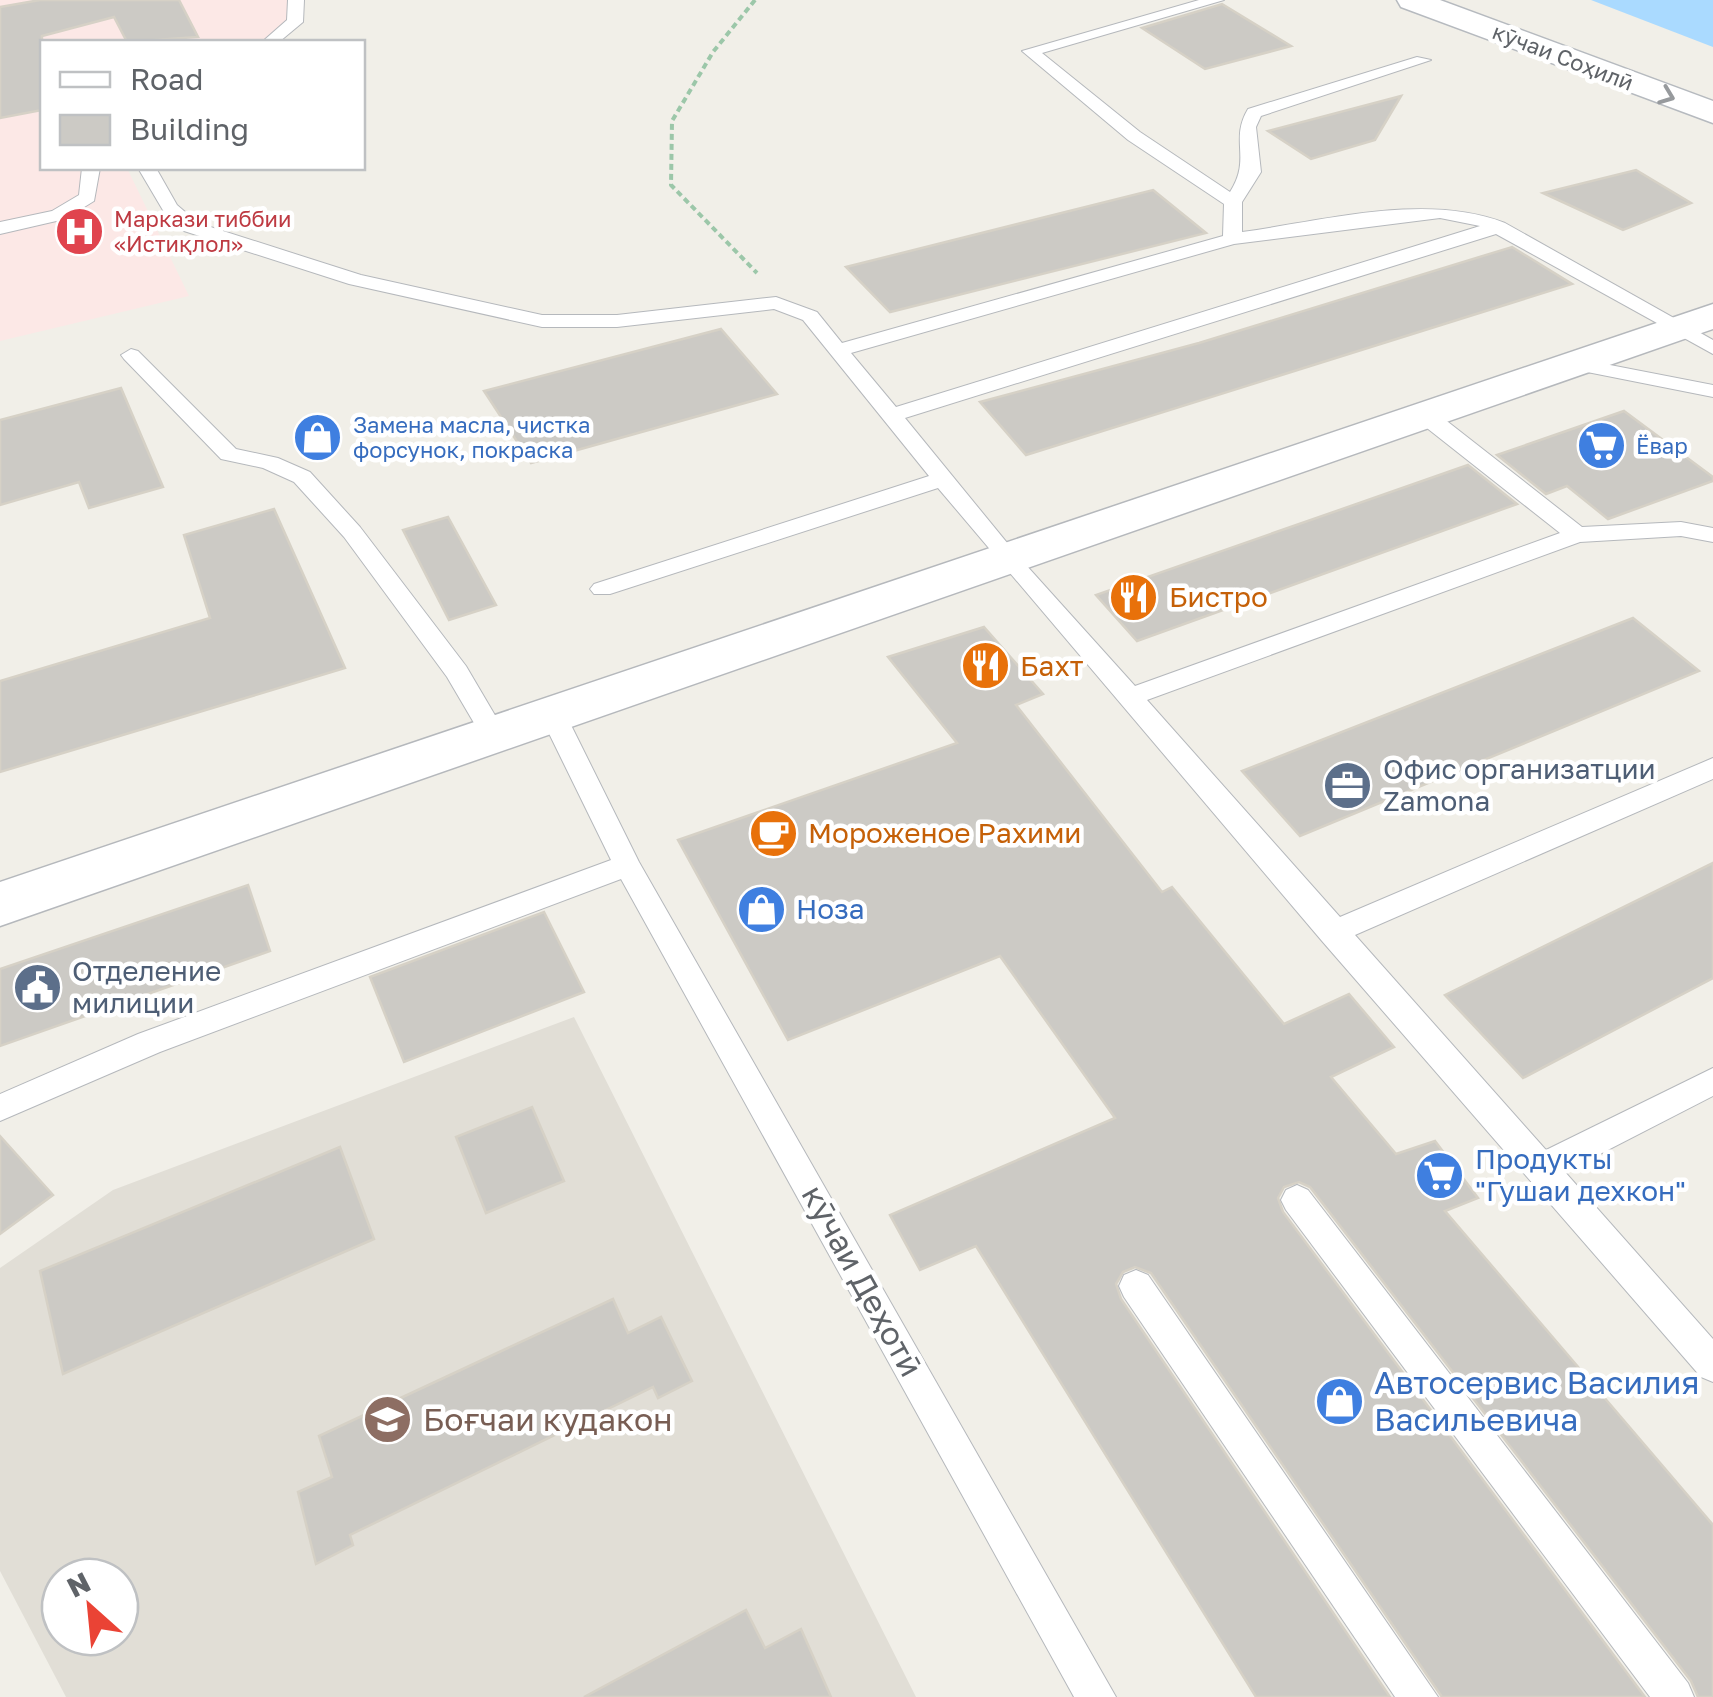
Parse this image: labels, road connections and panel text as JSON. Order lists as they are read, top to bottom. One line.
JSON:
{"streets":{"street":["кӯчаи Соҳилӣ"],"lane":["кӯчаи Деҳотӣ"]},"places":{"hospital":["Маркази тиббии «Истиқлол»"],"shop":["Замена масла, чистка форсунок, покраска","Ноза","Автосервис Василия Васильевича"],"supermarket":["Ёвар","Продукты \"Гушаи дехкон\""],"restaurant":["Бистро","Бахт"],"office":["Офис организатции Zamona"],"cafe":["Мороженое Рахими"],"public building":["Отделение милиции"],"school or university":["Боғчаи кудакон"]},"legend":["Road","Building"],"north":"top left"}
